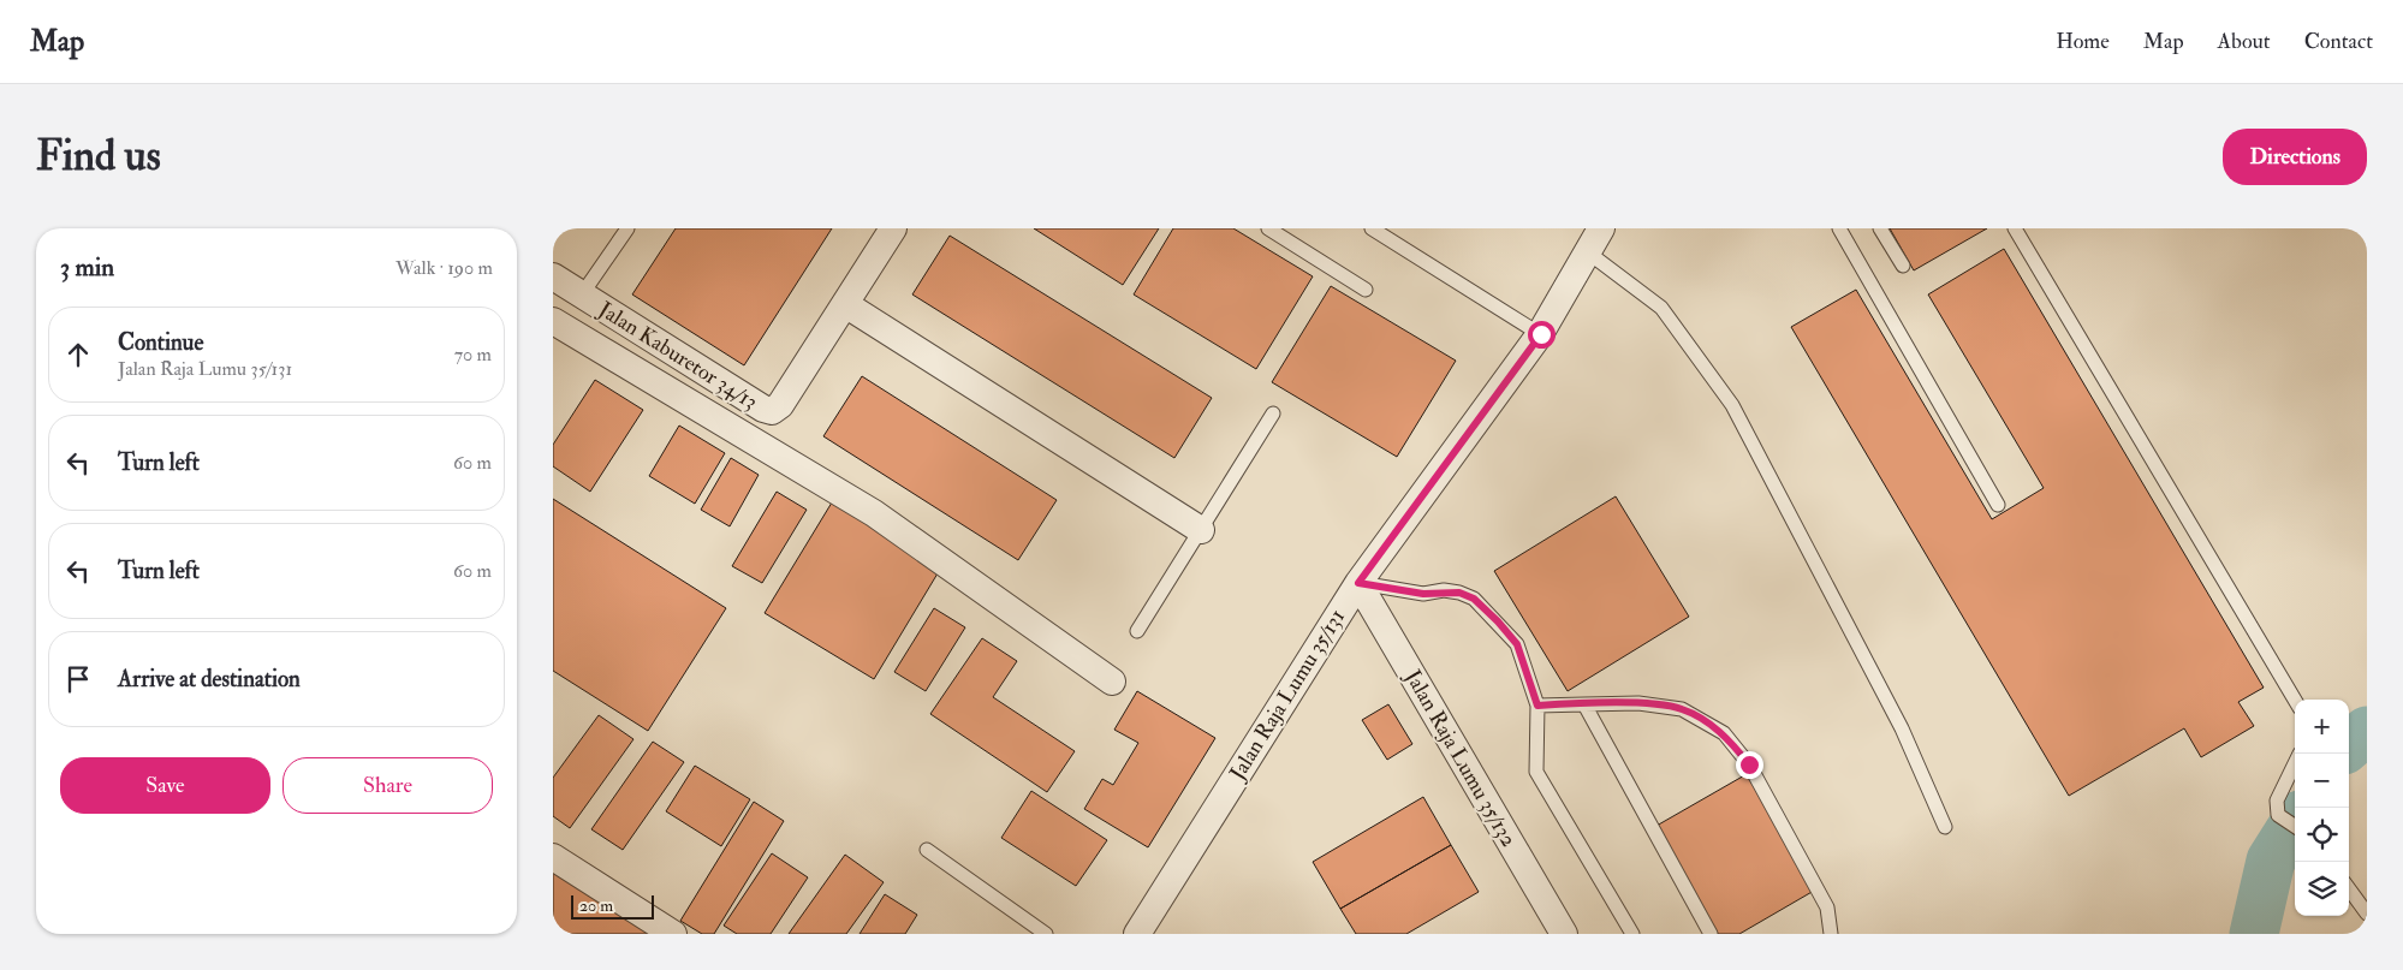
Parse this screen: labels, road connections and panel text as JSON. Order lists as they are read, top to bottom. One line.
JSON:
{"streets":{"street":["Jalan Kaburetor 34/13","Jalan Raja Lumu 35/131","Jalan Raja Lumu 35/132"]},"crossings":[["Jalan Raja Lumu 35/131","Jalan Raja Lumu 35/132"]],"scale_bar":"20 m","page":{"header":"Map","nav":["Home","Map","About","Contact"],"buttons":["Directions",["Save","Share"]],"title":"Find us","heading":["3 min","Walk · 190 m"],"list":[["Continue","Jalan Raja Lumu 35/131","70 m"],["Turn left","60 m"],["Turn left","60 m"],"Arrive at destination"],"map_buttons":["+","−"],"scale":"20 m"}}
